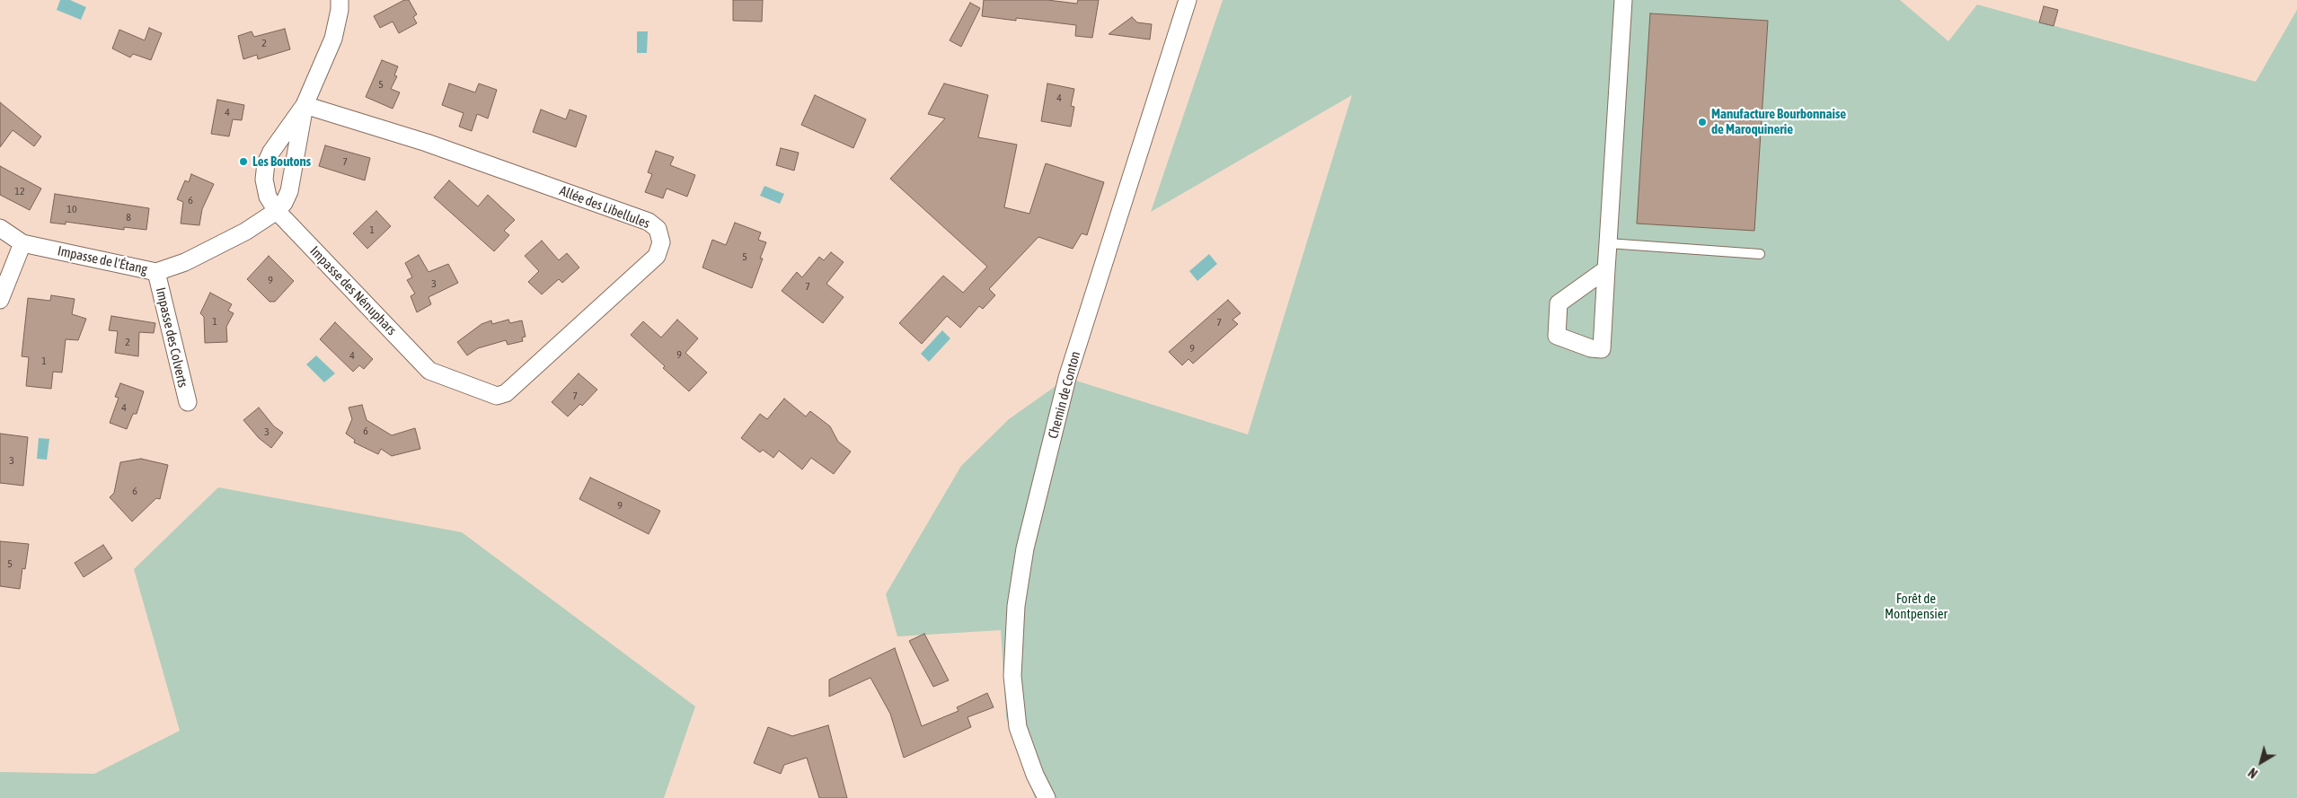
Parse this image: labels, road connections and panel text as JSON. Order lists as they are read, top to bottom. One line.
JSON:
{"streets":{"street":["Allée des Libellules","Impasse de l'Étang","Impasse des Nénuphars","Impasse des Colverts","Chemin de Conton"]},"crossings":[["Allée des Libellules","Impasse de l'Étang"],["Allée des Libellules","Impasse des Nénuphars"],["Impasse de l'Étang","Impasse des Nénuphars"],["Impasse de l'Étang","Impasse des Colverts"]],"parks":["Forêt de Montpensier"],"places":["Manufacture Bourbonnaise de Maroquinerie","Les Boutons"],"house_numbers":["2","5","4","4","7","12","6","10","8","1","5","9","3","7","1","7","2","9","9","4","1","7","4","6","3","3","6","9","5"],"north":"bottom left"}
